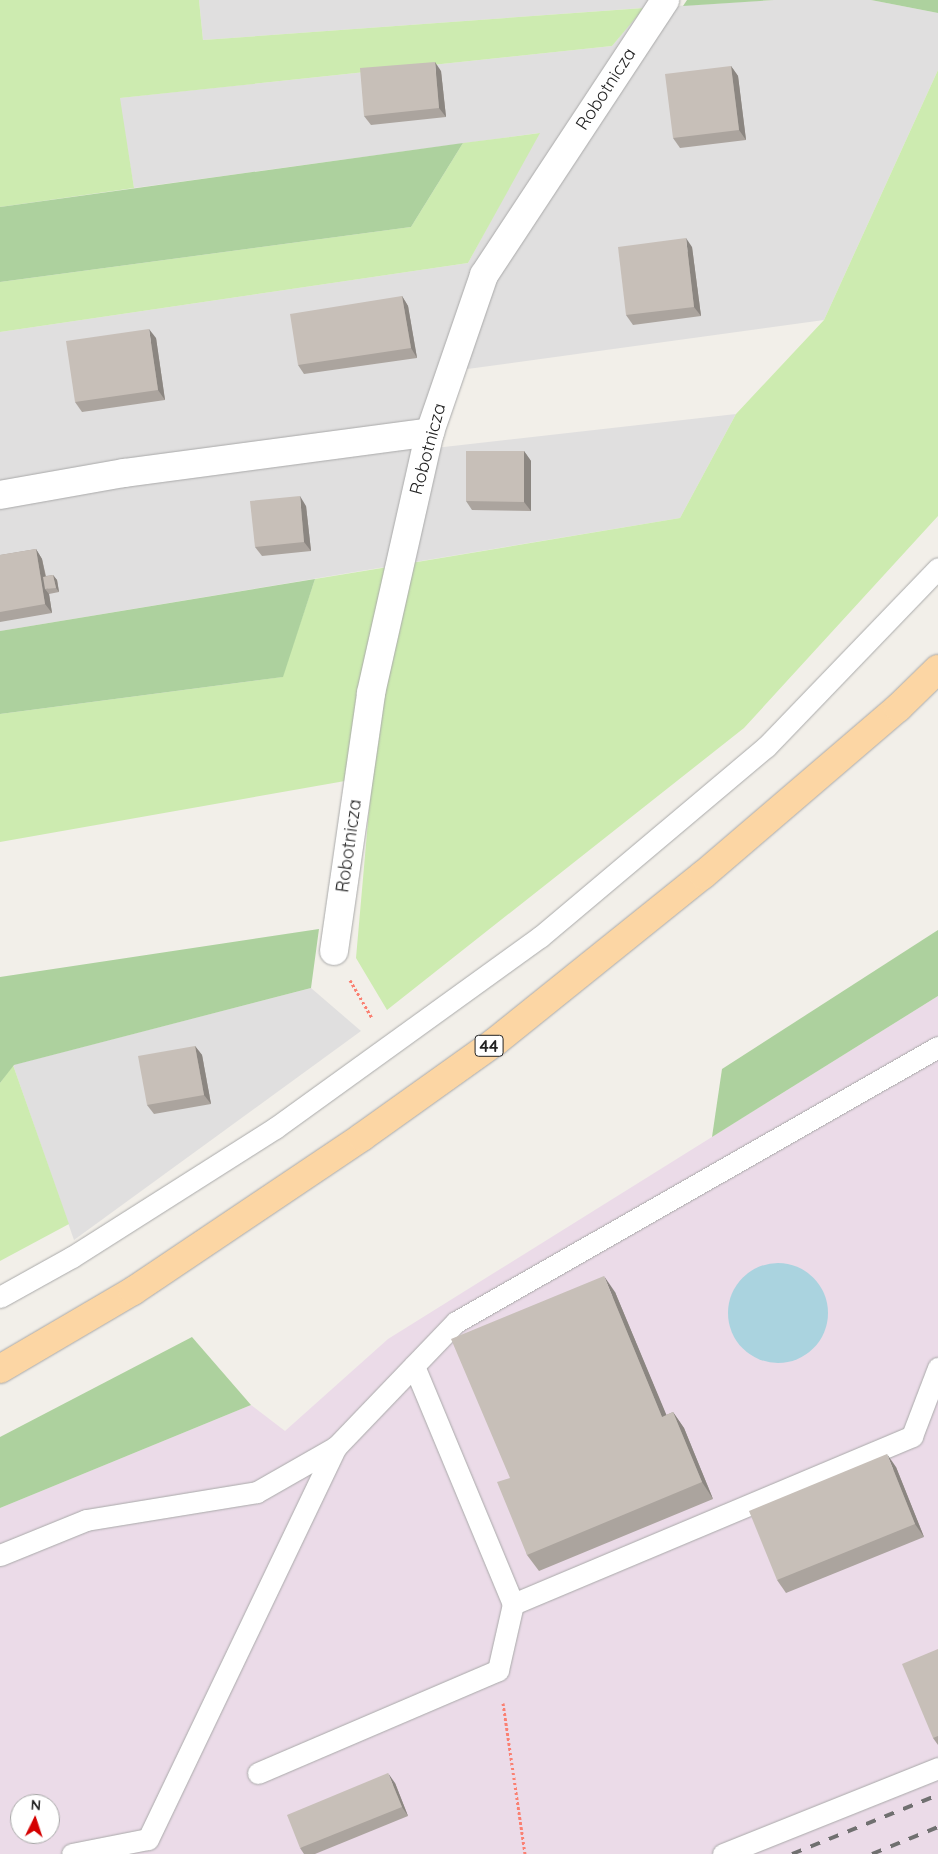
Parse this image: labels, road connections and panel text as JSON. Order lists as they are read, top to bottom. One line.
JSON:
{"streets":{"main road":["44"],"street":["Robotnicza"]},"north":"top"}
